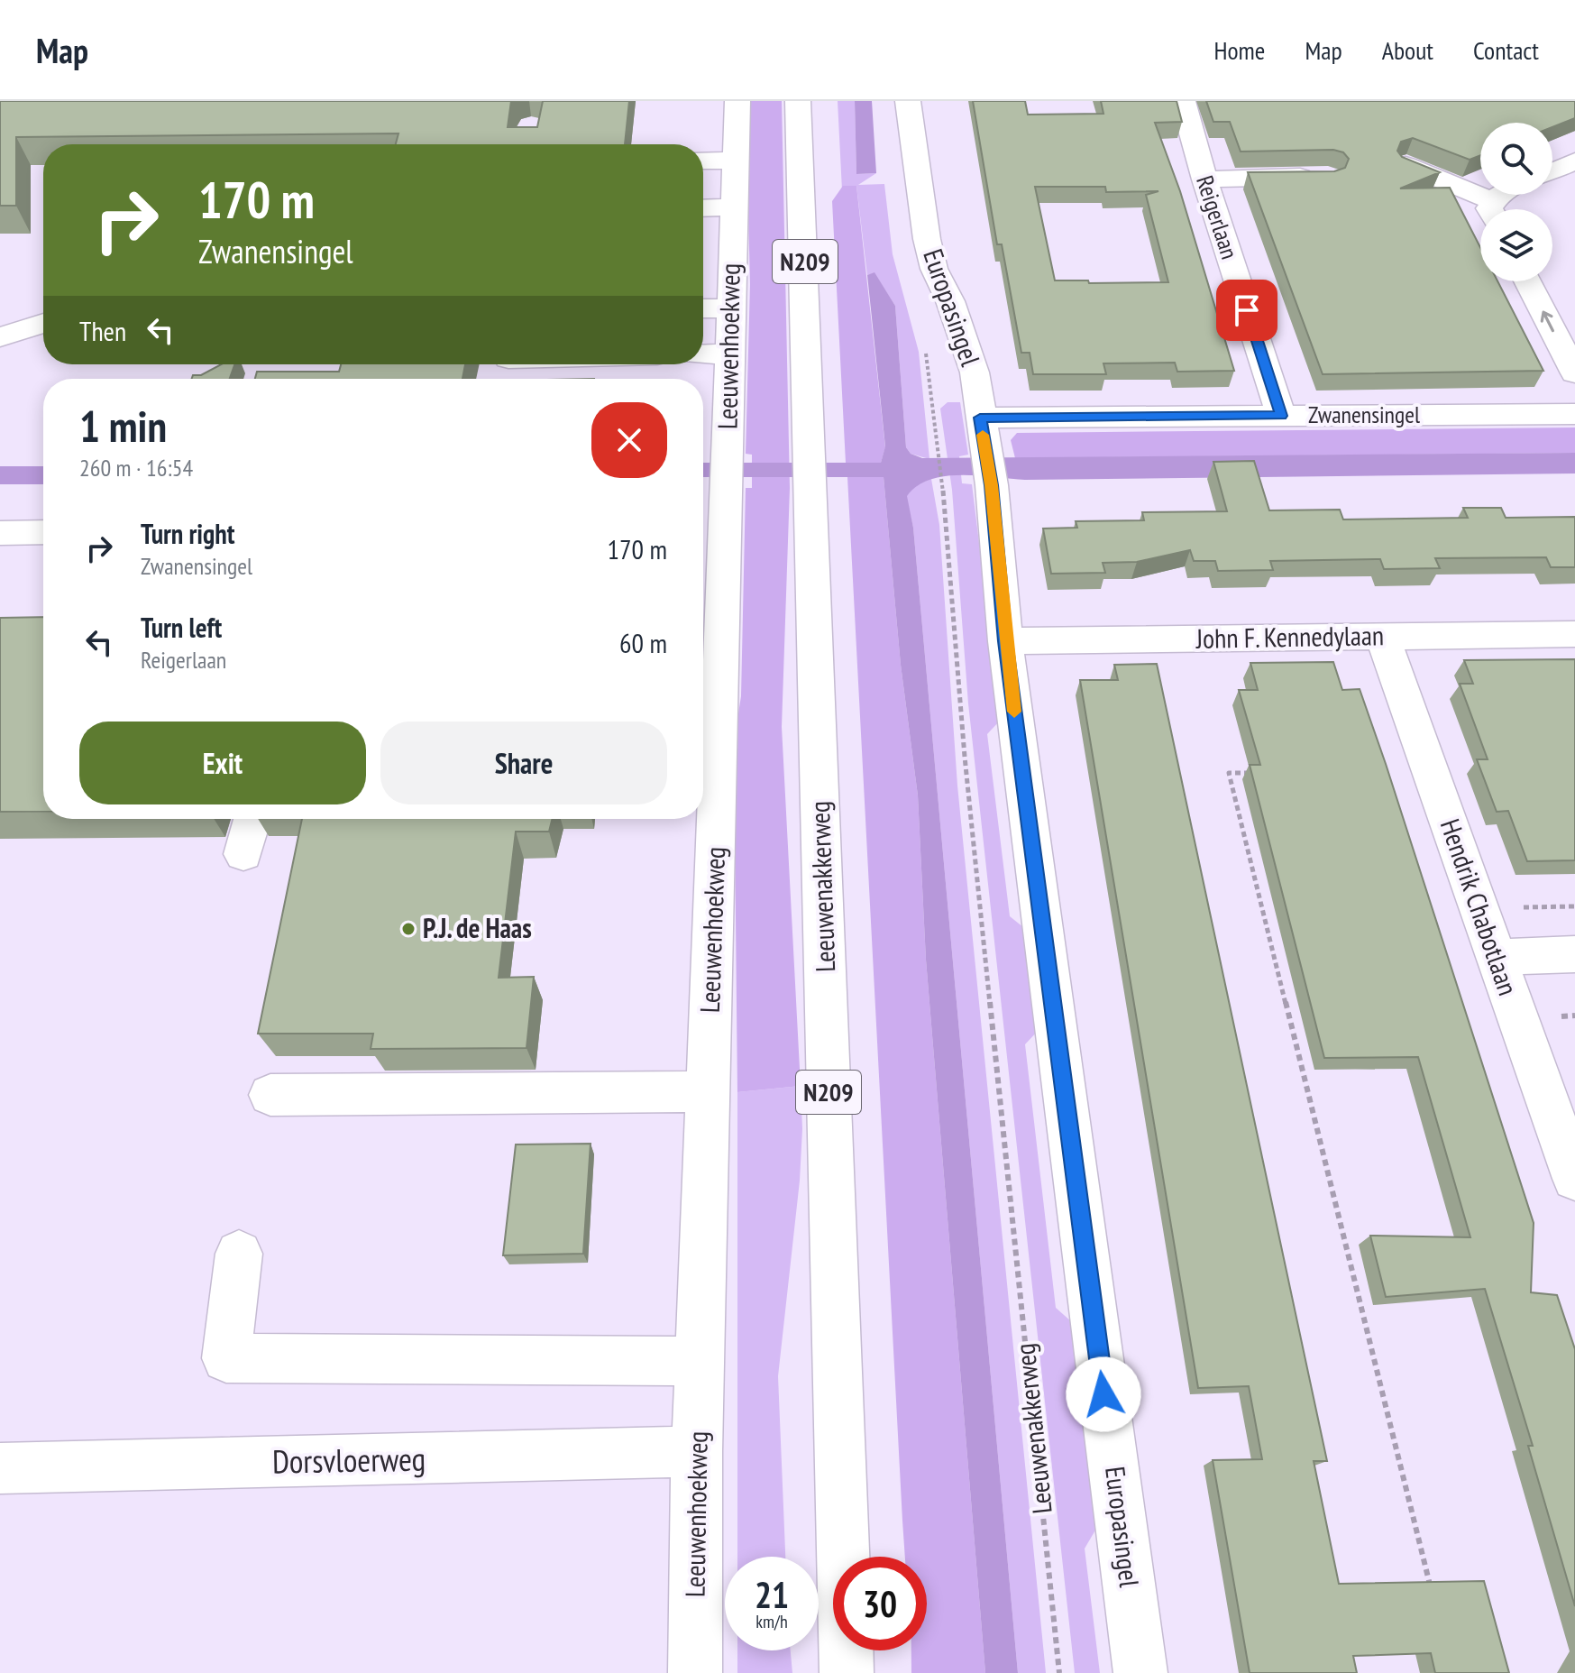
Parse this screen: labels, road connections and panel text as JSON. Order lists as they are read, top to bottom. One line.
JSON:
{"streets":{"street":["Reigerlaan","N209","Europasingel","Leeuwenhoekweg","Zwanensingel","John F. Kennedylaan","Leeuwenakkerweg","Hendrik Chabotlaan","Dorsvloerweg"]},"crossings":[["Reigerlaan","Zwanensingel"],["Europasingel","Zwanensingel"],["Europasingel","John F. Kennedylaan"],["Leeuwenhoekweg","Dorsvloerweg"],["John F. Kennedylaan","Hendrik Chabotlaan"]],"places":["P.J. de Haas"],"page":{"header":"Map","nav":["Home","Map","About","Contact"],"turn":["170 m","Zwanensingel"],"then":"Then","heading":["1 min","260 m · 16:54"],"list":[{"name":"Turn right","note":"Zwanensingel","value":"170 m"},{"name":"Turn left","note":"Reigerlaan","value":"60 m"}],"buttons":["Exit","Share"],"speed":"21 km/h","limit":"30"}}
